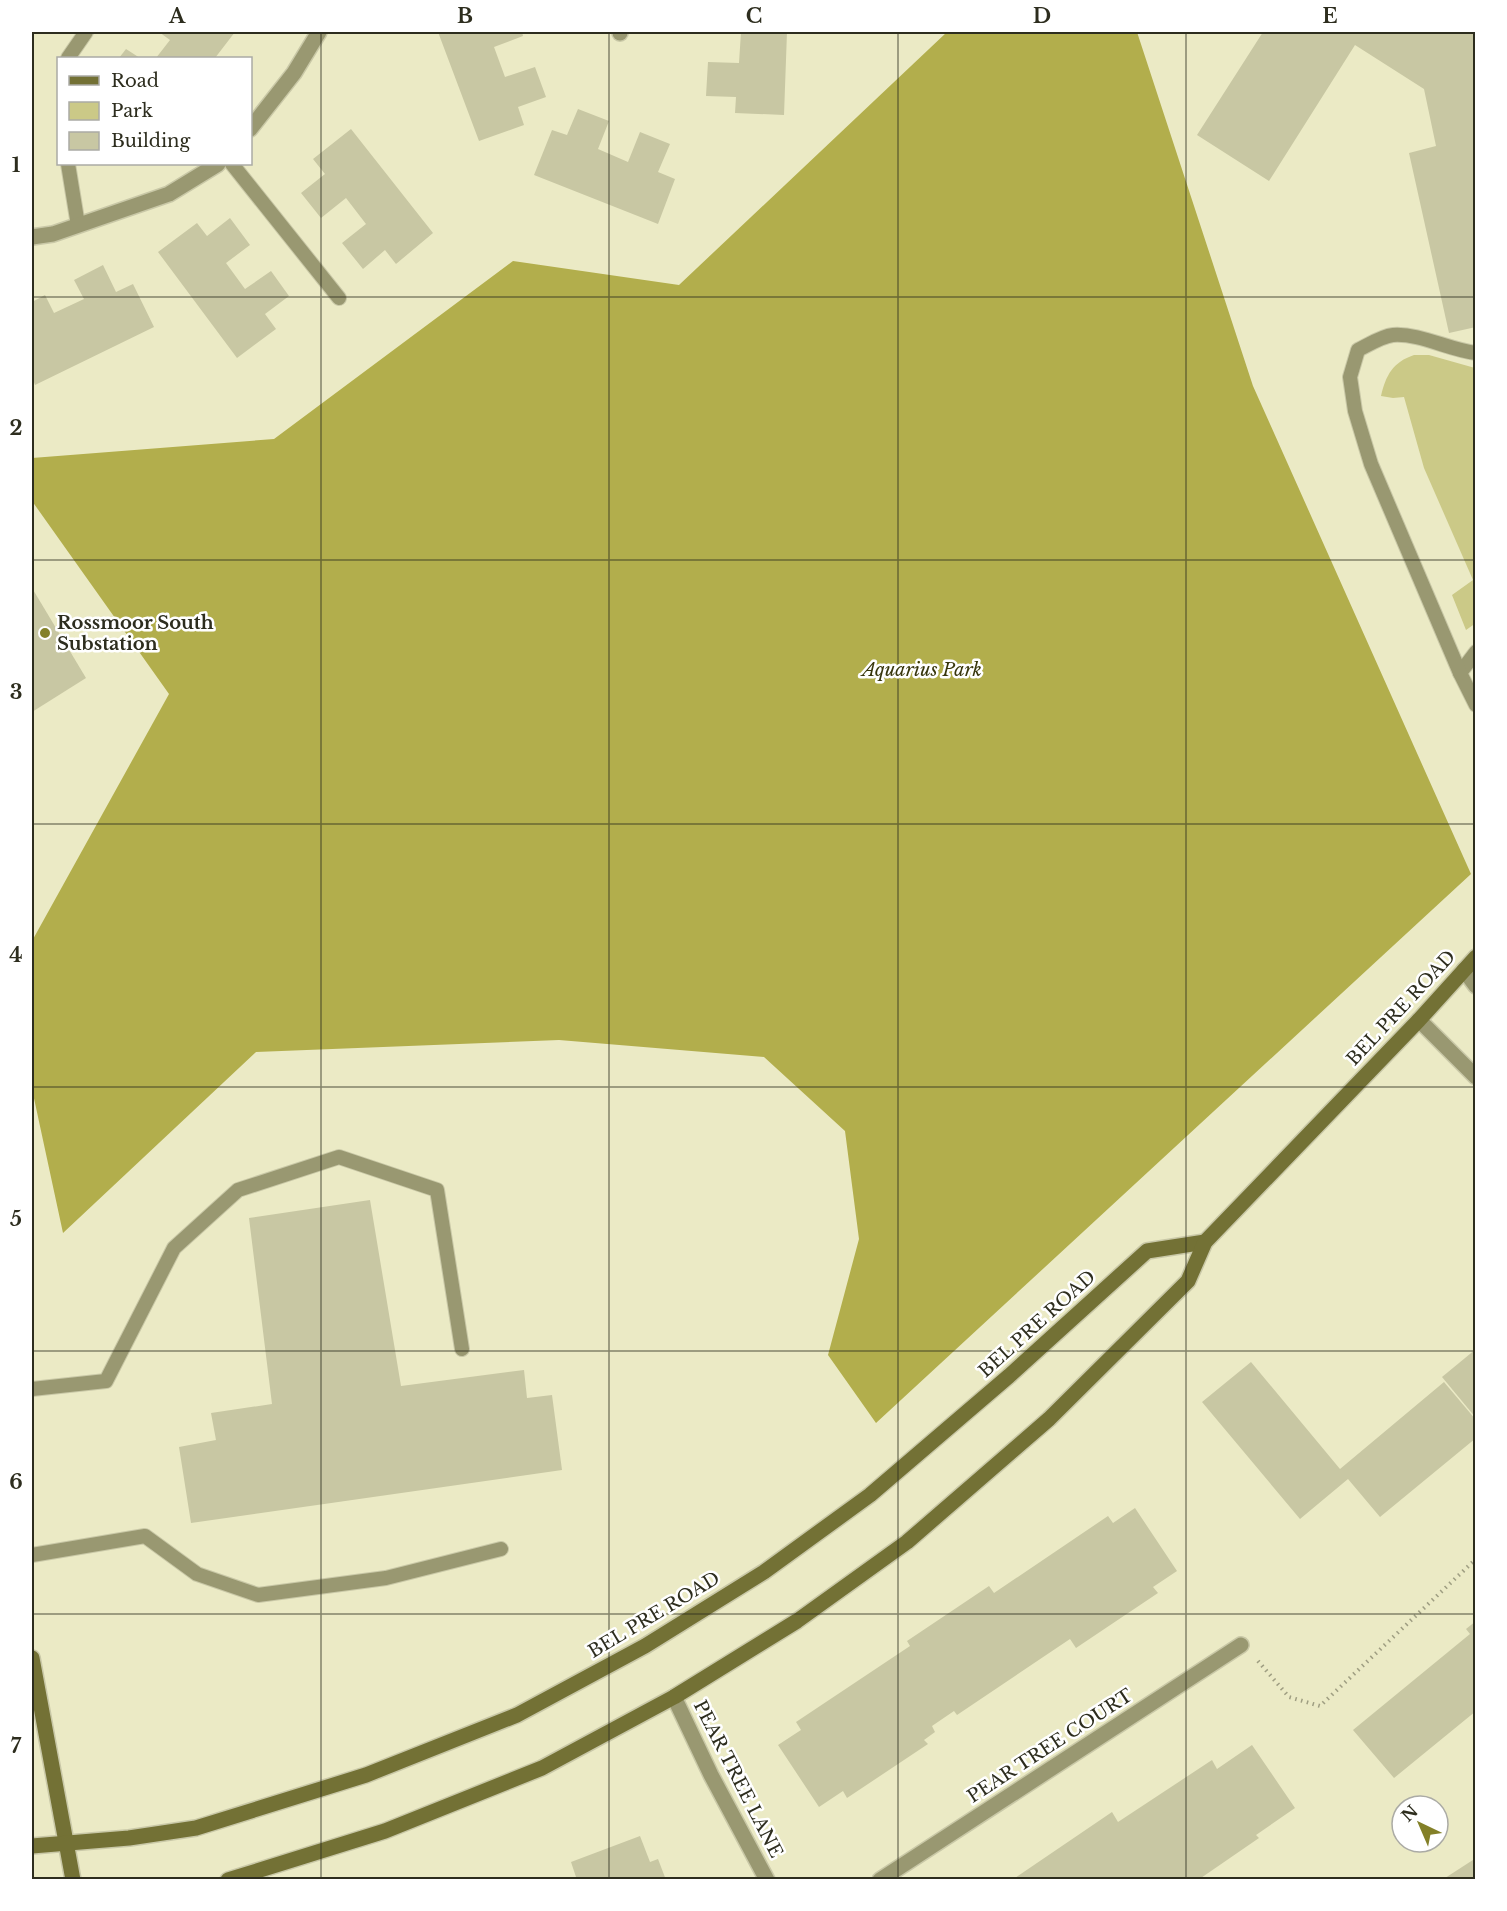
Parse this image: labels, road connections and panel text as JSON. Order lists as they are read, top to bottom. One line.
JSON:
{"streets":{"main road":["BEL PRE ROAD"],"street":["PEAR TREE COURT","PEAR TREE LANE"]},"crossings":[["BEL PRE ROAD","PEAR TREE LANE"]],"parks":["Aquarius Park"],"places":["Rossmoor South Substation"],"legend":["Road","Park","Building"],"north":"top left","grid":{"columns":["A","B","C","D","E"],"rows":["1","2","3","4","5","6","7"]}}
